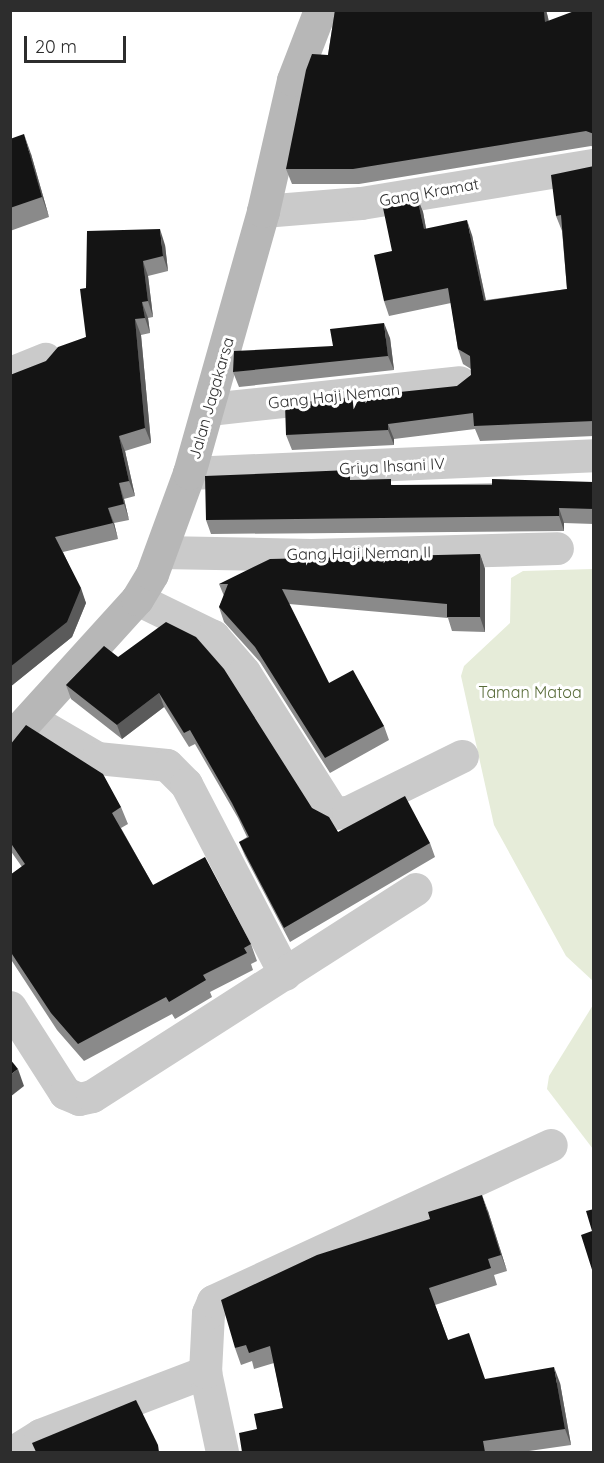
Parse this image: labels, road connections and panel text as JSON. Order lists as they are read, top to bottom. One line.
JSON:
{"streets":{"main road":["Jalan Jagakarsa"],"street":["Gang Kramat","Gang Haji Neman","Griya Ihsani IV","Gang Haji Neman II"]},"crossings":[["Gang Kramat","Jalan Jagakarsa"],["Gang Haji Neman","Jalan Jagakarsa"],["Jalan Jagakarsa","Griya Ihsani IV"],["Jalan Jagakarsa","Gang Haji Neman II"]],"parks":["Taman Matoa"],"scale_bar":"20 m"}
